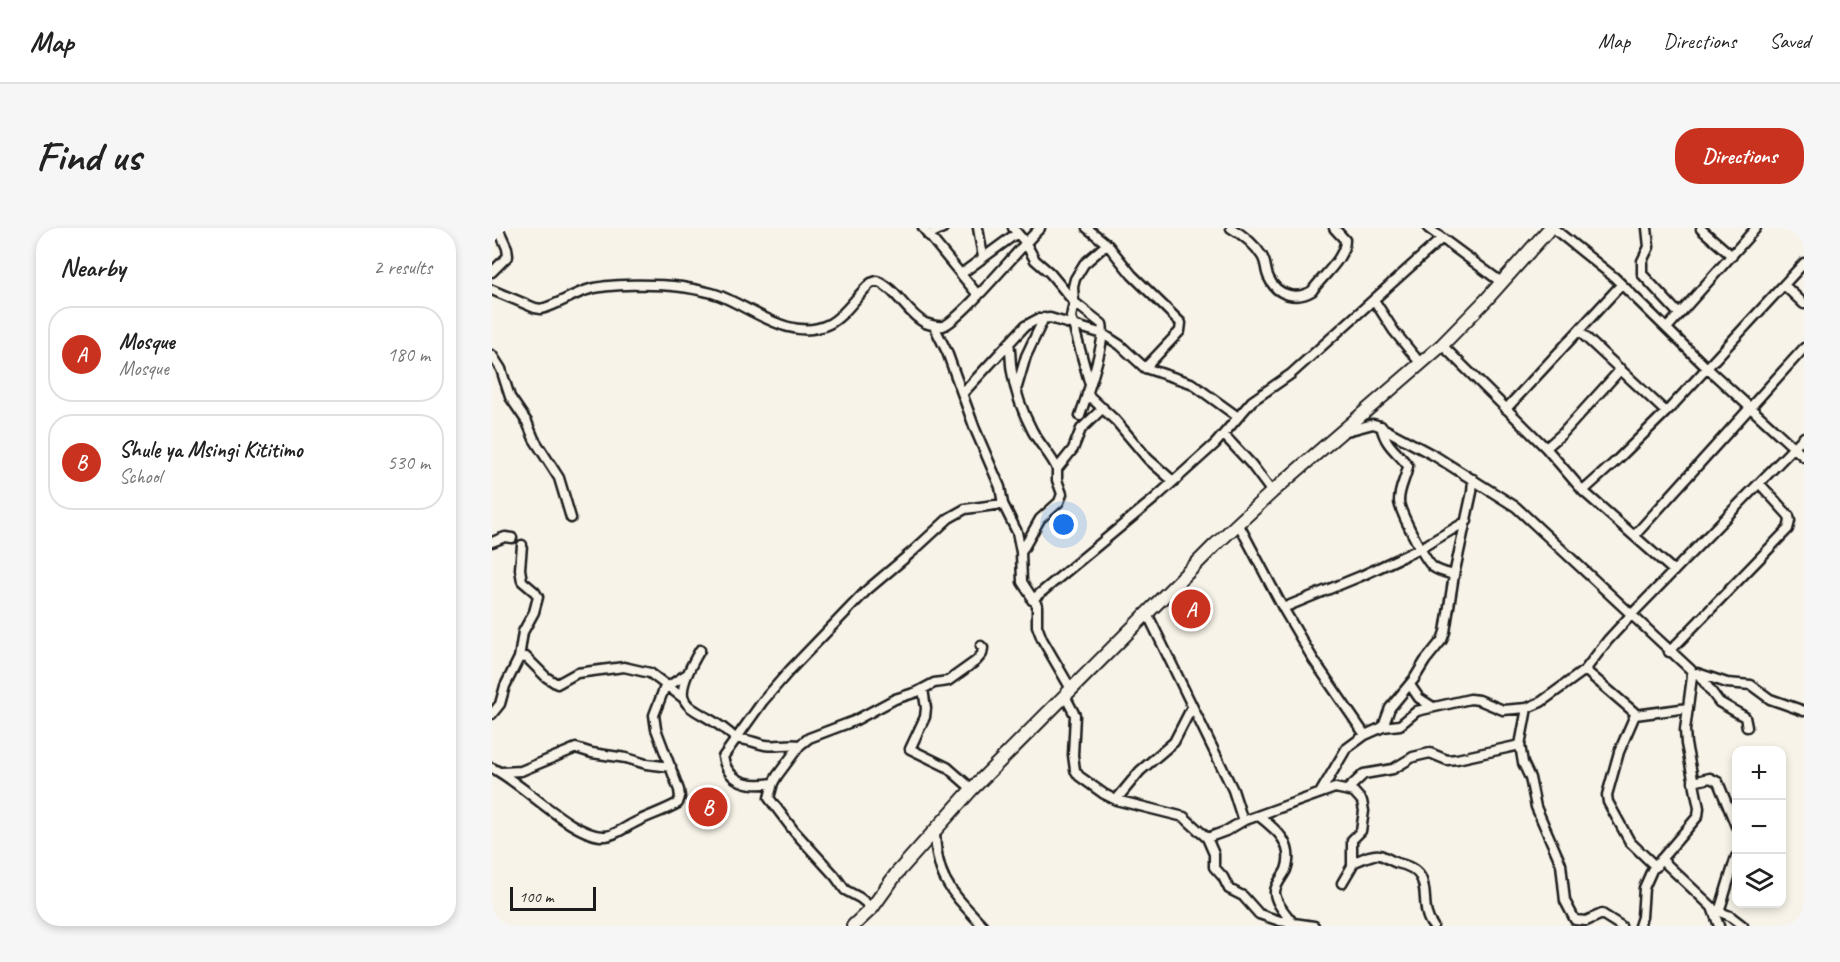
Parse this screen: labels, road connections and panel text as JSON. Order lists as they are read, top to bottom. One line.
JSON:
{"scale_bar":"100 m","page":{"header":"Map","nav":["Map","Directions","Saved"],"buttons":"Directions","title":"Find us","heading":["Nearby","2 results"],"list":[{"mark":"A","name":"Mosque","note":"Mosque","value":"180 m"},{"mark":"B","name":"Shule ya Msingi Kititimo","note":"School","value":"530 m"}],"pins":["A","B"],"map_buttons":["+","−"],"scale":"100 m"}}
